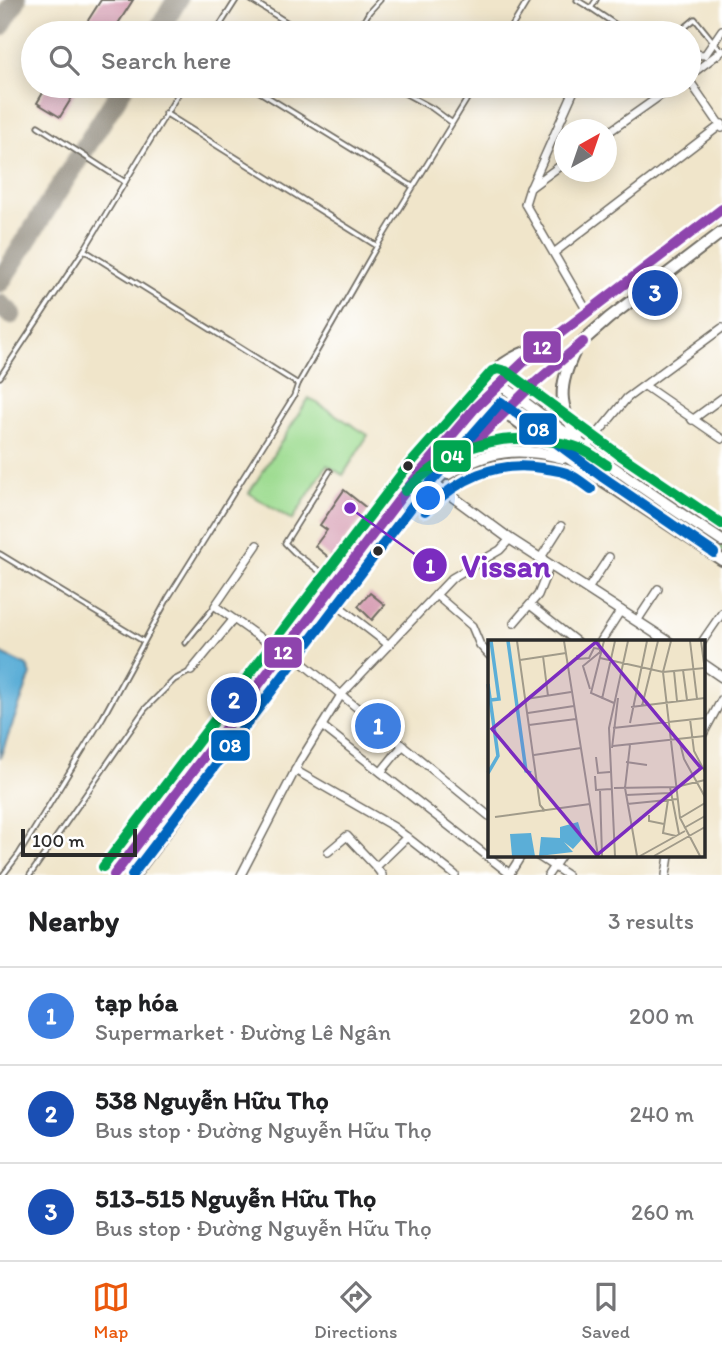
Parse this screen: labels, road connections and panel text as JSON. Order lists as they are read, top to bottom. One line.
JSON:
{"places":["Vissan"],"lines":["transit line 12","transit line 04","transit line 08"],"scale_bar":"100 m","north":"top right","page":{"search":"Search here","pins":["3","2","1"],"scale":"100 m","heading":["Nearby","3 results"],"list":[{"mark":"1","name":"tạp hóa","note":"Supermarket · Đường Lê Ngân","value":"200 m"},{"mark":"2","name":"538 Nguyễn Hữu Thọ","note":"Bus stop · Đường Nguyễn Hữu Thọ","value":"240 m"},{"mark":"3","name":"513-515 Nguyễn Hữu Thọ","note":"Bus stop · Đường Nguyễn Hữu Thọ","value":"260 m"}],"nav":["Map","Directions","Saved"]}}
